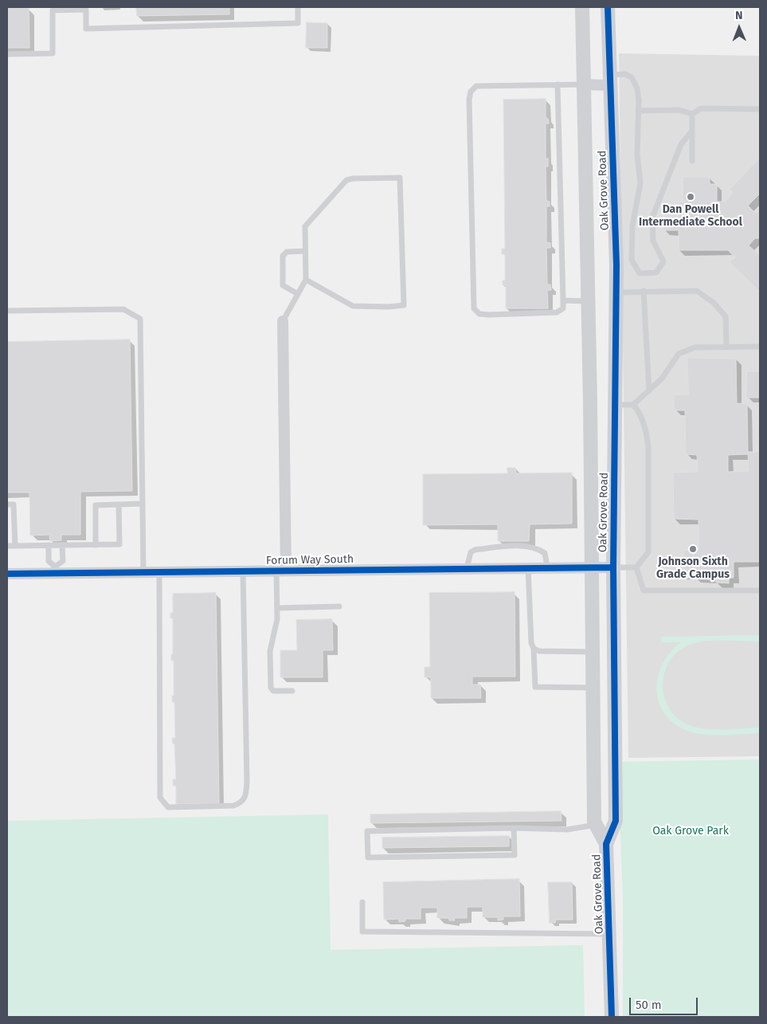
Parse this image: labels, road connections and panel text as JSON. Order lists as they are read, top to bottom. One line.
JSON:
{"streets":{"street":["Oak Grove Road","Forum Way South"]},"crossings":[["Oak Grove Road","Forum Way South"]],"parks":["Oak Grove Park"],"places":["Dan Powell Intermediate School","Johnson Sixth Grade Campus"],"scale_bar":"50 m","north":"top"}
